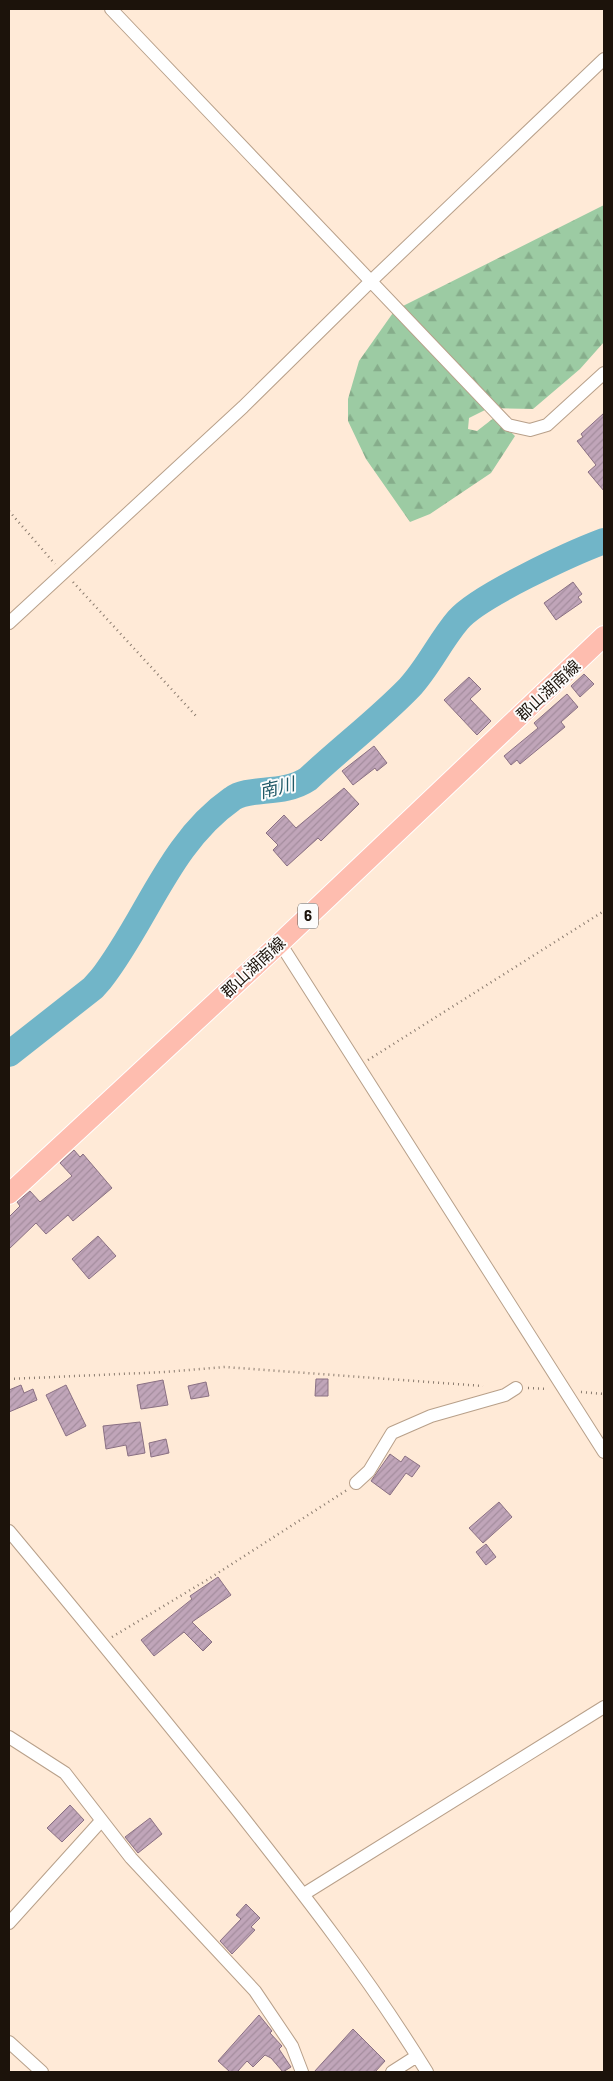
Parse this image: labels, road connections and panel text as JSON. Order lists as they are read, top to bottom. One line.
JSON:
{"streets":{"main road":["郡山湖南線","6"]},"water":["南川"]}
